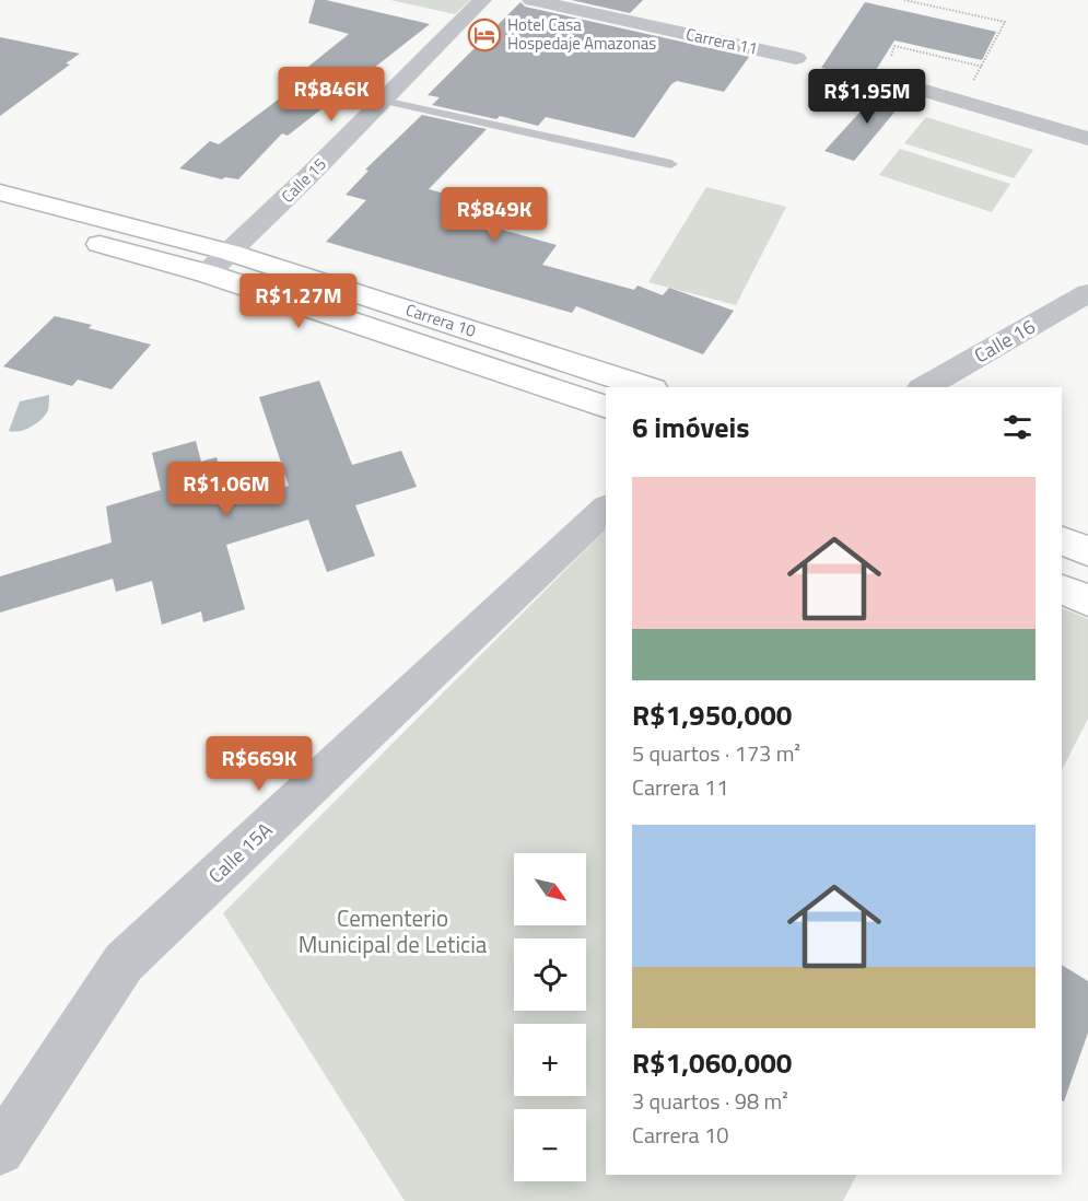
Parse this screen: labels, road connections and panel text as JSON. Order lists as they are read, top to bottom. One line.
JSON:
{"streets":{"main road":["Carrera 10"],"street":["Carrera 11","Calle 15","Calle 16","Calle 15A"]},"crossings":[["Calle 15","Carrera 10"]],"parks":["Cementerio Municipal de Leticia"],"places":{"hotel":["Hotel Casa Hospedaje Amazonas"]},"north":"bottom right","page":{"price":["R$846K","R$1.95M","R$849K","R$1.27M","R$1.06M","R$669K"],"heading":"6 imóveis","list":[{"name":"R$1,950,000","note":"5 quartos · 173 m² · Carrera 11"},{"name":"R$1,060,000","note":"3 quartos · 98 m² · Carrera 10"}],"map_buttons":["+","−"]}}
